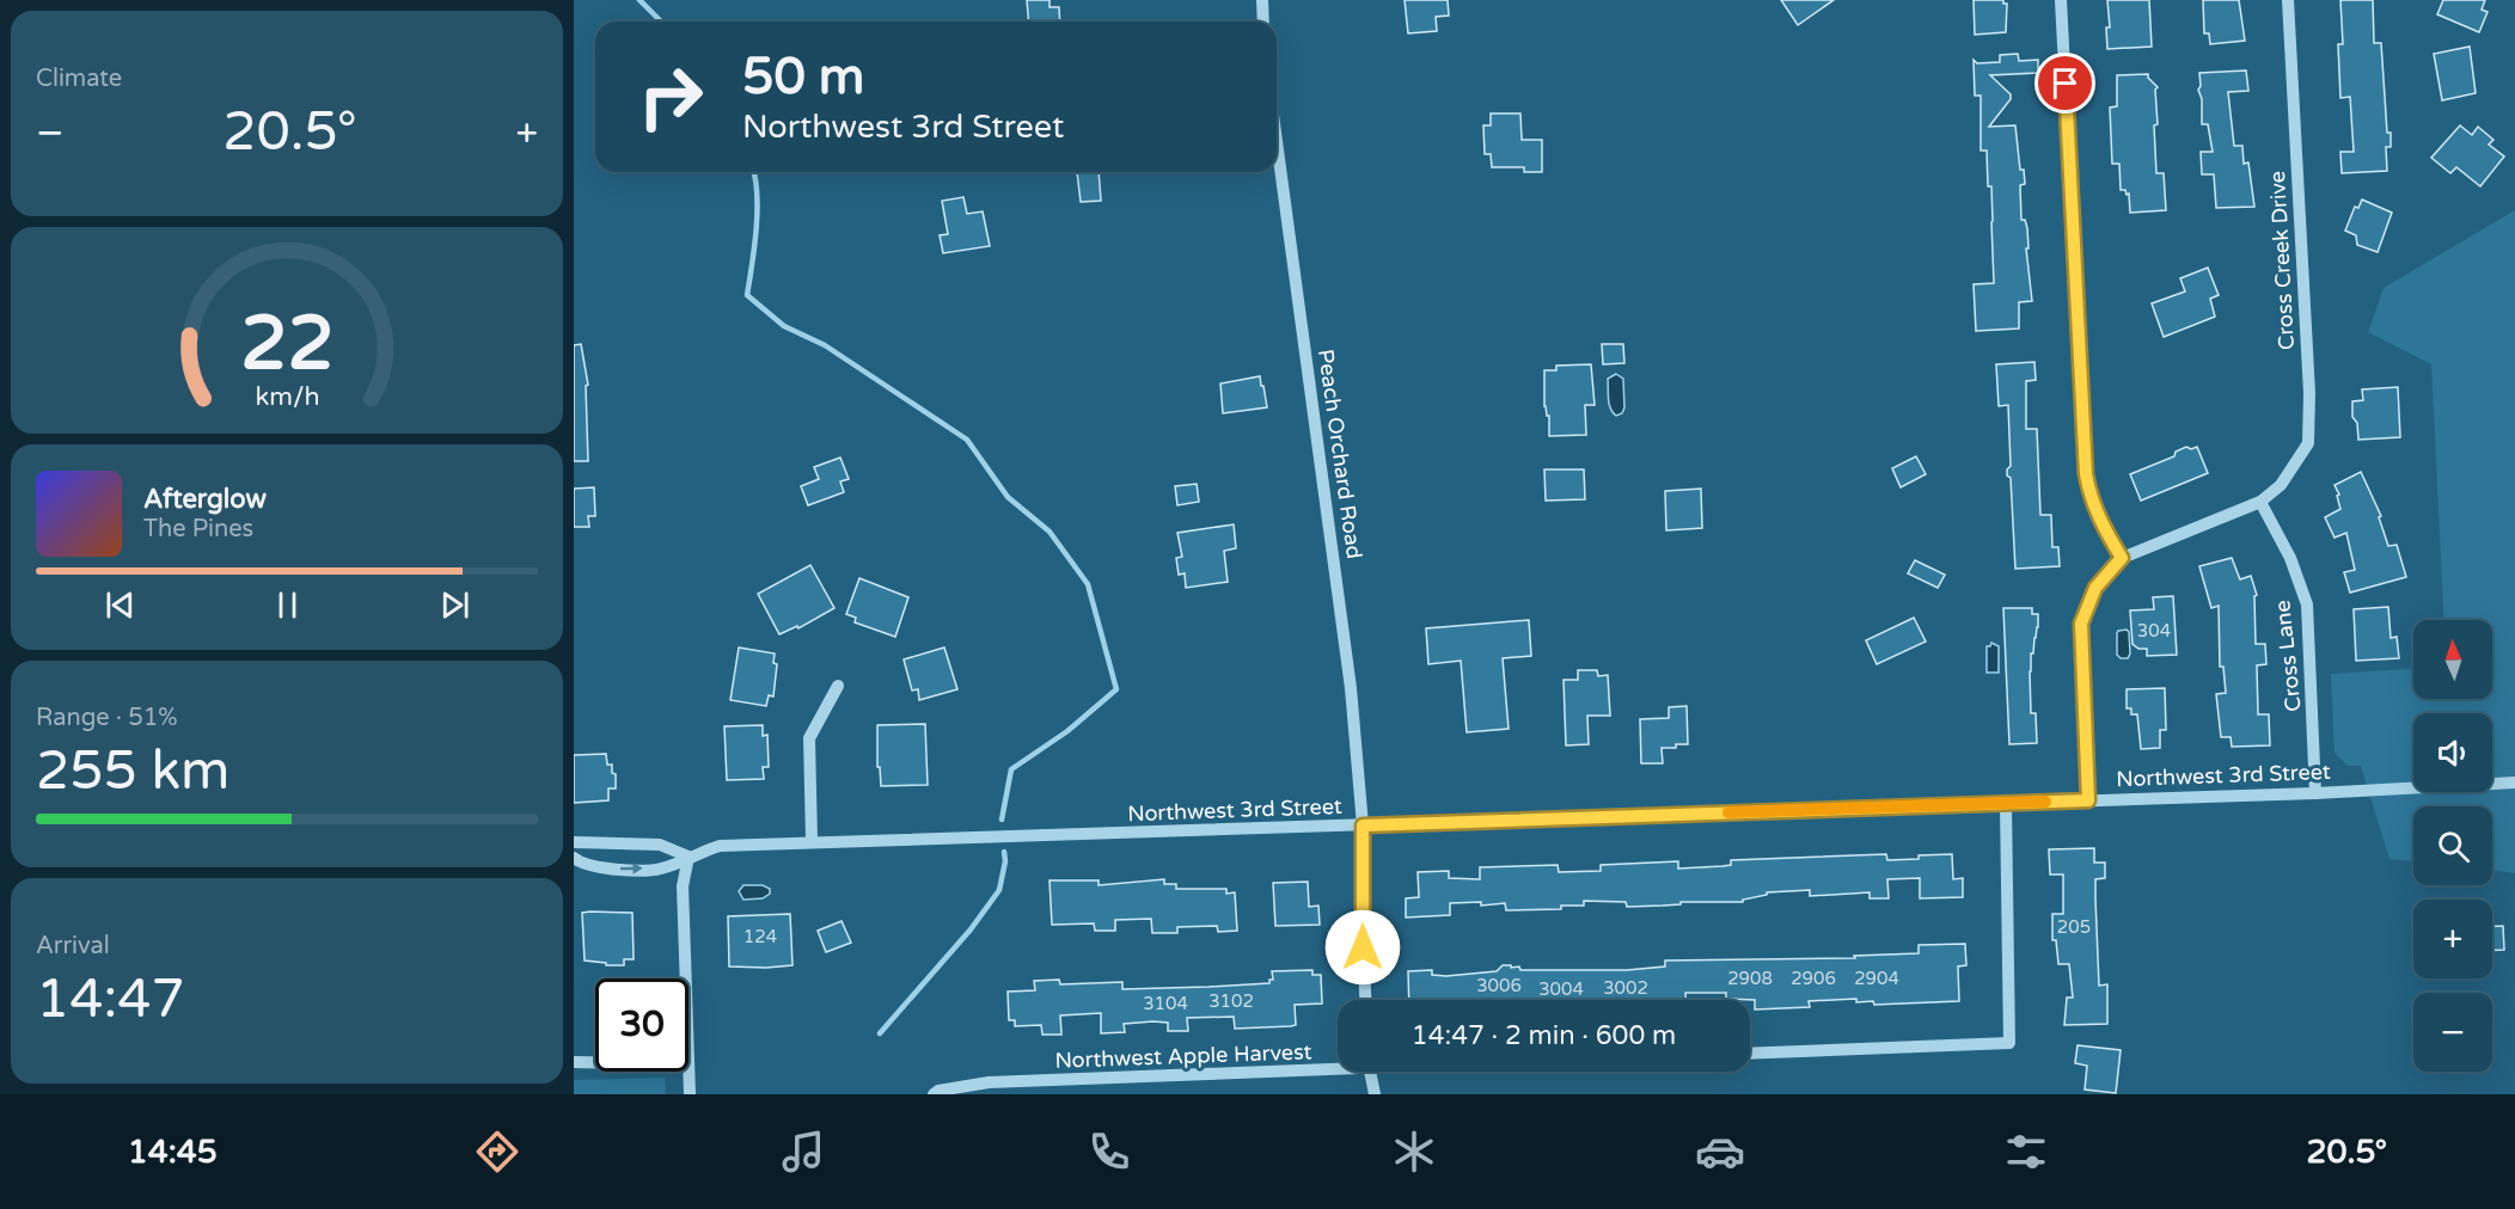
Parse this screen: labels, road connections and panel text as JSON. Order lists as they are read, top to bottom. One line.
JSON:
{"streets":{"street":["Cross Creek Drive","Peach Orchard Road","Cross Lane","Northwest 3rd Street","Northwest Apple Harvest"]},"crossings":[["Cross Creek Drive","Cross Lane"],["Peach Orchard Road","Northwest 3rd Street"],["Cross Lane","Northwest 3rd Street"]],"house_numbers":["304","205","124","2908","2906","2904","3006","3002","3004","3102","3104"],"north":"top","page":{"tile":["Climate",["Range · 51%","255 km"],["Arrival","14:47"]],"turn":["50 m","Northwest 3rd Street"],"heat":["−","20.5°","+"],"song":["Afterglow","The Pines"],"map_buttons":["+","−"],"limit":"30","trip":"14:47 · 2 min · 600 m","tabs":["14:45","20.5°"],"gauge":["22","km/h"]}}
